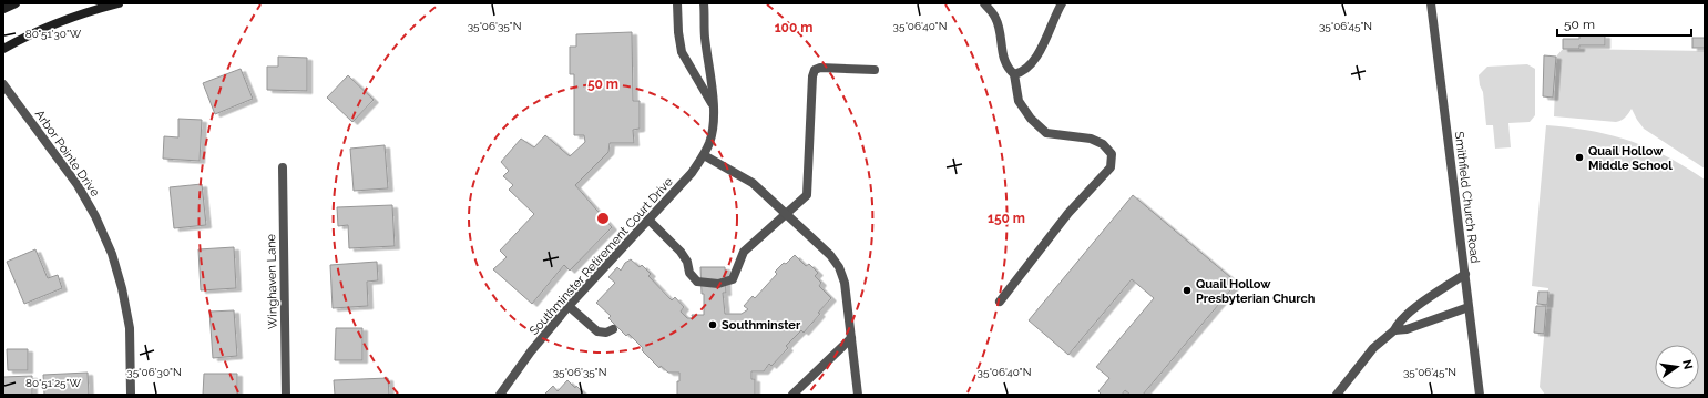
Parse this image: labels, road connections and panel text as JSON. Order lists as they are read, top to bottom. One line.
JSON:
{"streets":{"street":["Arbor Pointe Drive","Smithfield Church Road","Southminster Retirement Court Drive","Winghaven Lane"]},"places":["Quail Hollow Middle School","Quail Hollow Presbyterian Church","Southminster"],"scale_bar":"50 m","north":"right","coordinates":["35°06'35\"N","35°06'40\"N","35°06'45\"N","80°51'30\"W","35°06'30\"N","80°51'25\"W"],"rings":["100 m","50 m","150 m"]}
